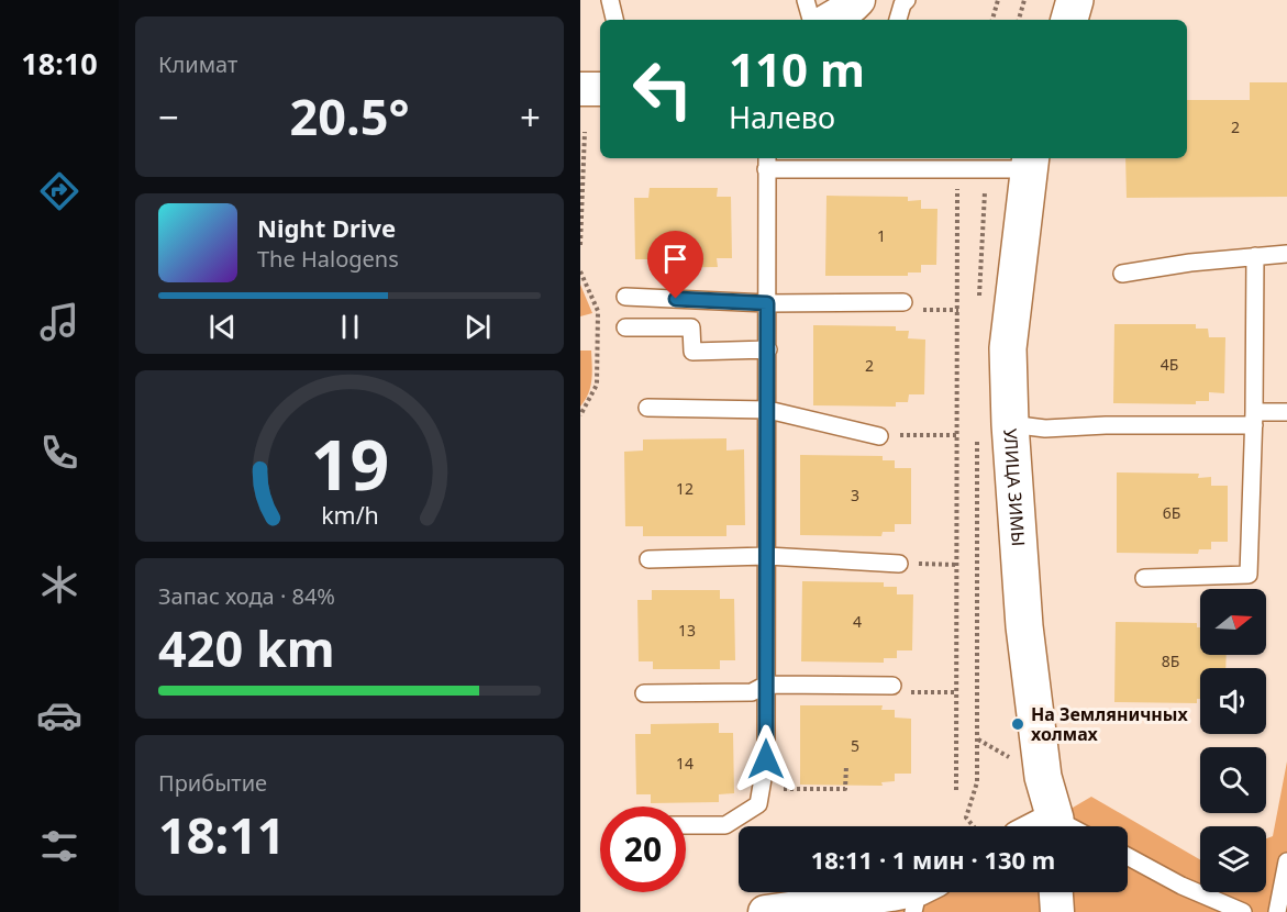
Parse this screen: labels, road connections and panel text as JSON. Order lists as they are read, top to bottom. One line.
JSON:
{"streets":{"street":["УЛИЦА ЗИМЫ"]},"places":["На Земляничных холмах"],"house_numbers":["2","1","4Б","2","12","3","6Б","4","13","8Б","5","14"],"north":"right","page":{"tabs":"18:10","tile":["Климат",["Запас хода · 84%","420 km"],["Прибытие","18:11"]],"turn":["110 m","Налево"],"heat":["−","20.5°","+"],"song":["Night Drive","The Halogens"],"limit":"20","trip":"18:11 · 1 мин · 130 m","gauge":["19","km/h"]}}
